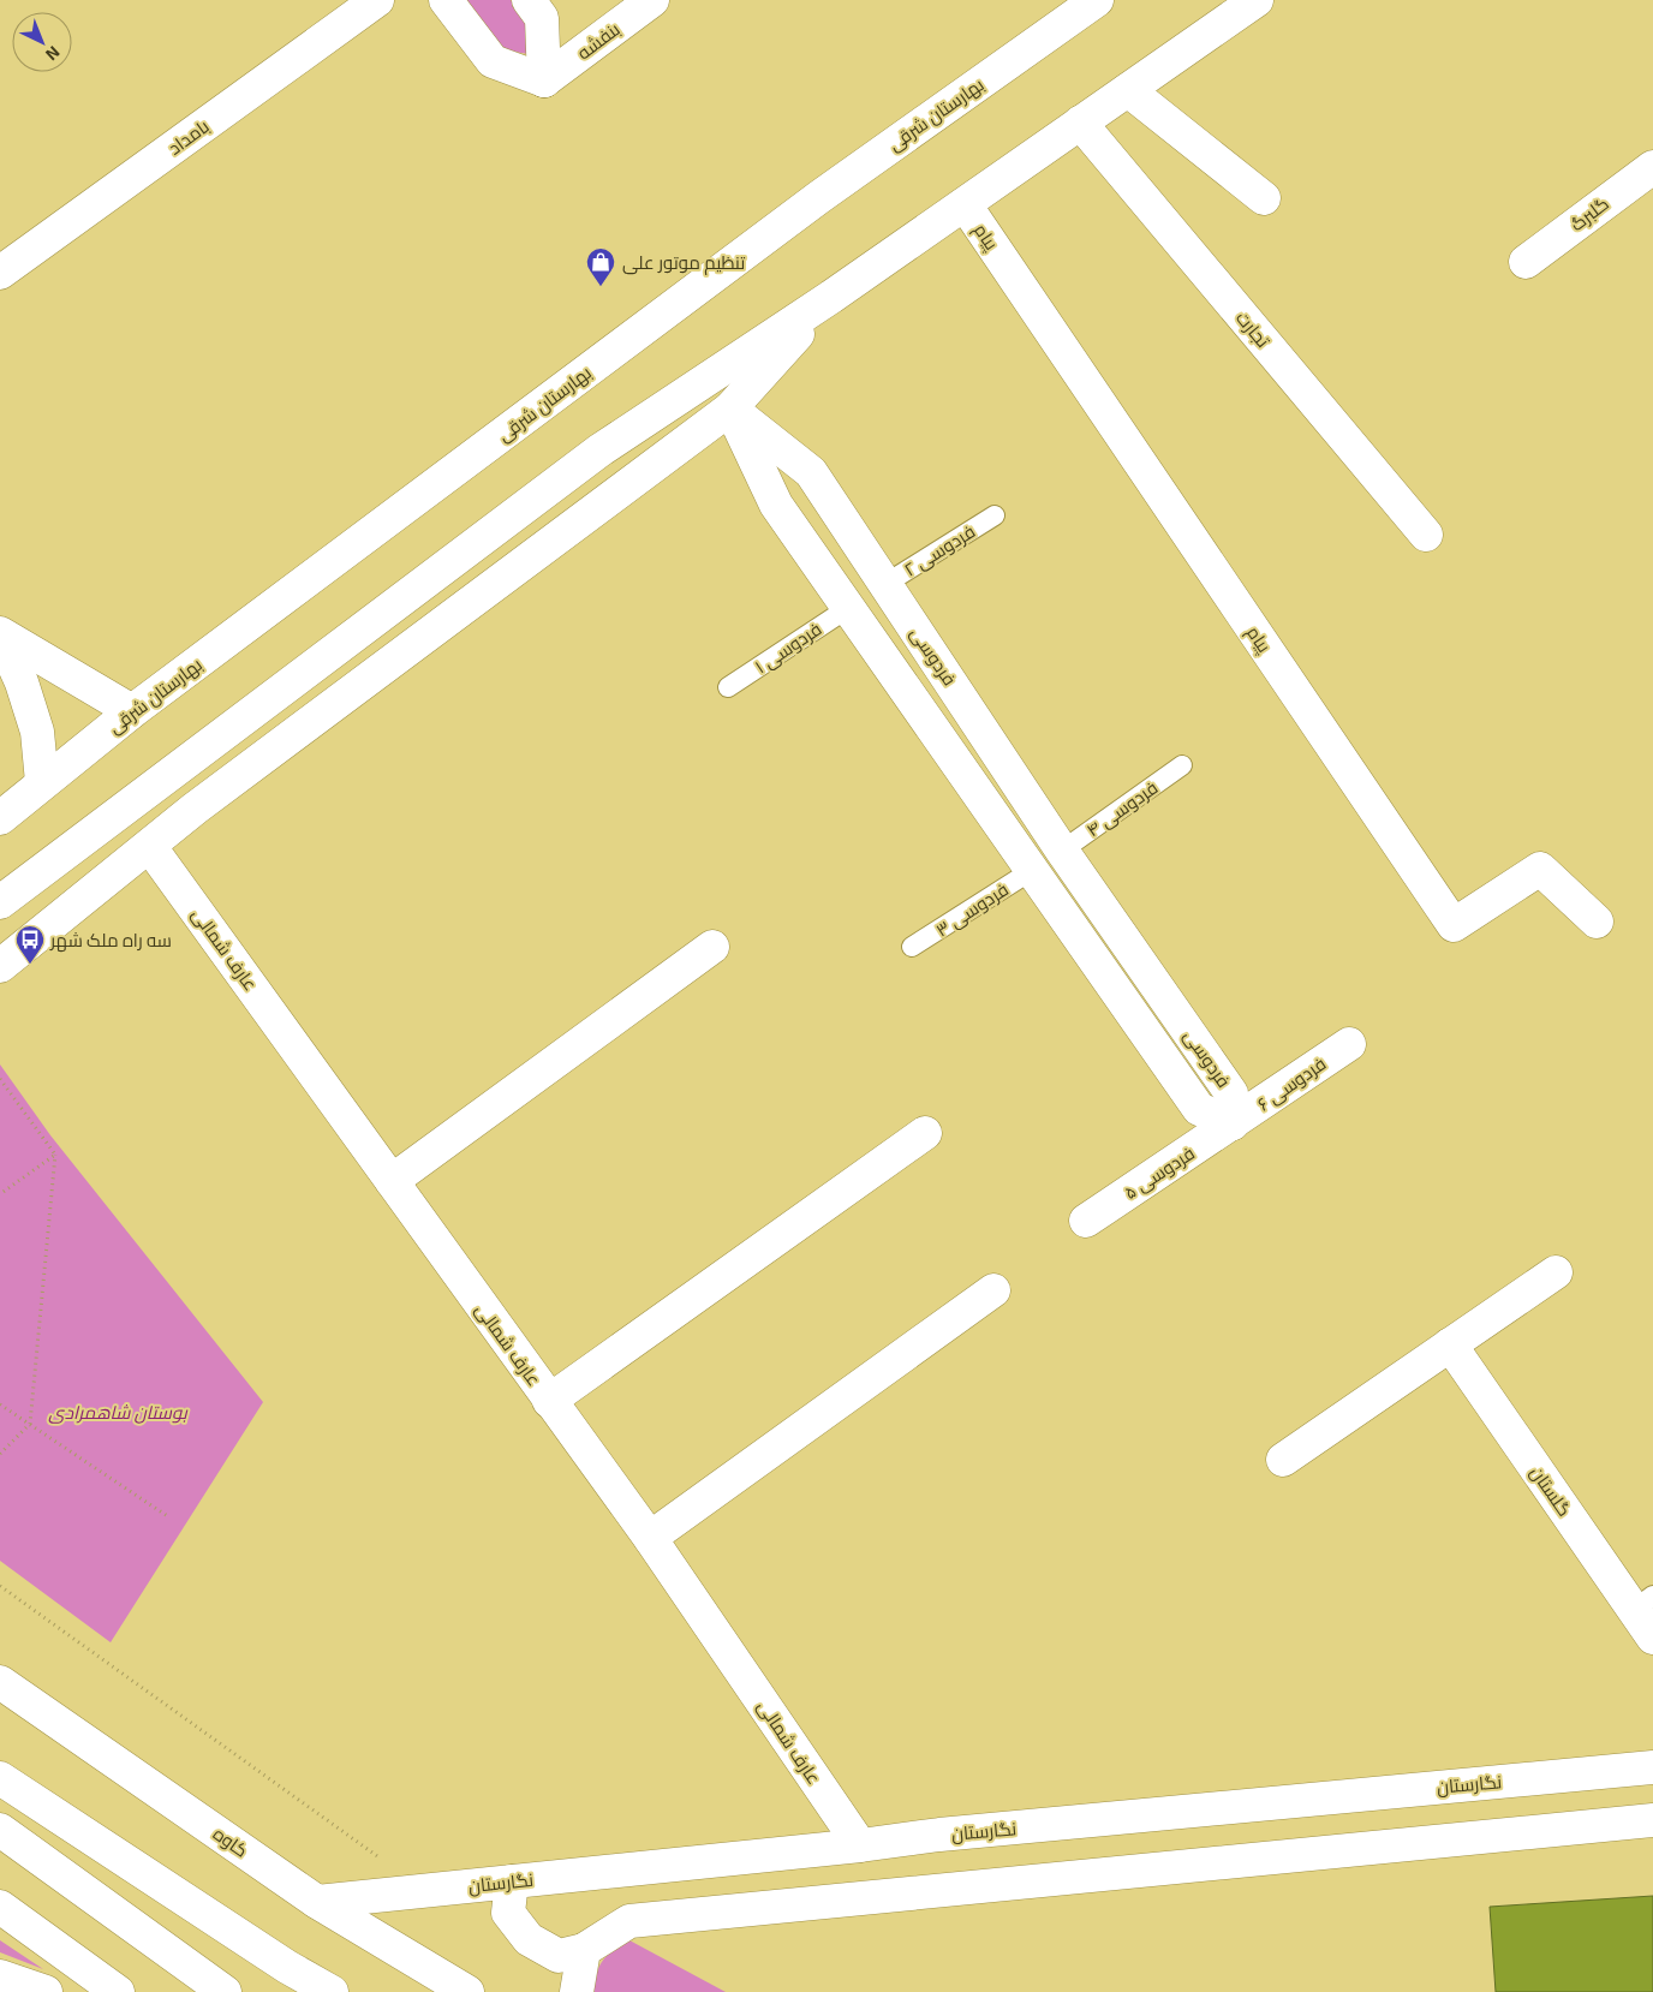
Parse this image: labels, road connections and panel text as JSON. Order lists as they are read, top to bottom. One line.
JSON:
{"streets":{"main road":["بنفشه","بهارستان شرقی","بامداد","گلبرگ","پیام","تجارت","فردوسی","عارف شمالی","فردوسی ۶","فردوسی ۵","گلستان","نگارستان","کاوه"],"lane":["فردوسی ۲","فردوسی ۱","فردوسی ۴","فردوسی ۳"]},"crossings":[["فردوسی ۲","فردوسی"],["فردوسی ۱","فردوسی"],["فردوسی","فردوسی ۴"],["فردوسی","فردوسی ۳"],["فردوسی","فردوسی ۶"],["فردوسی","فردوسی ۵"],["عارف شمالی","نگارستان"],["فردوسی ۶","فردوسی ۵"],["نگارستان","کاوه"]],"parks":["بوستان شاهمرادی"],"places":{"shop":["تنظیم موتور علی"],"bus stop":["سه راه ملک شهر"]},"north":"bottom right"}
